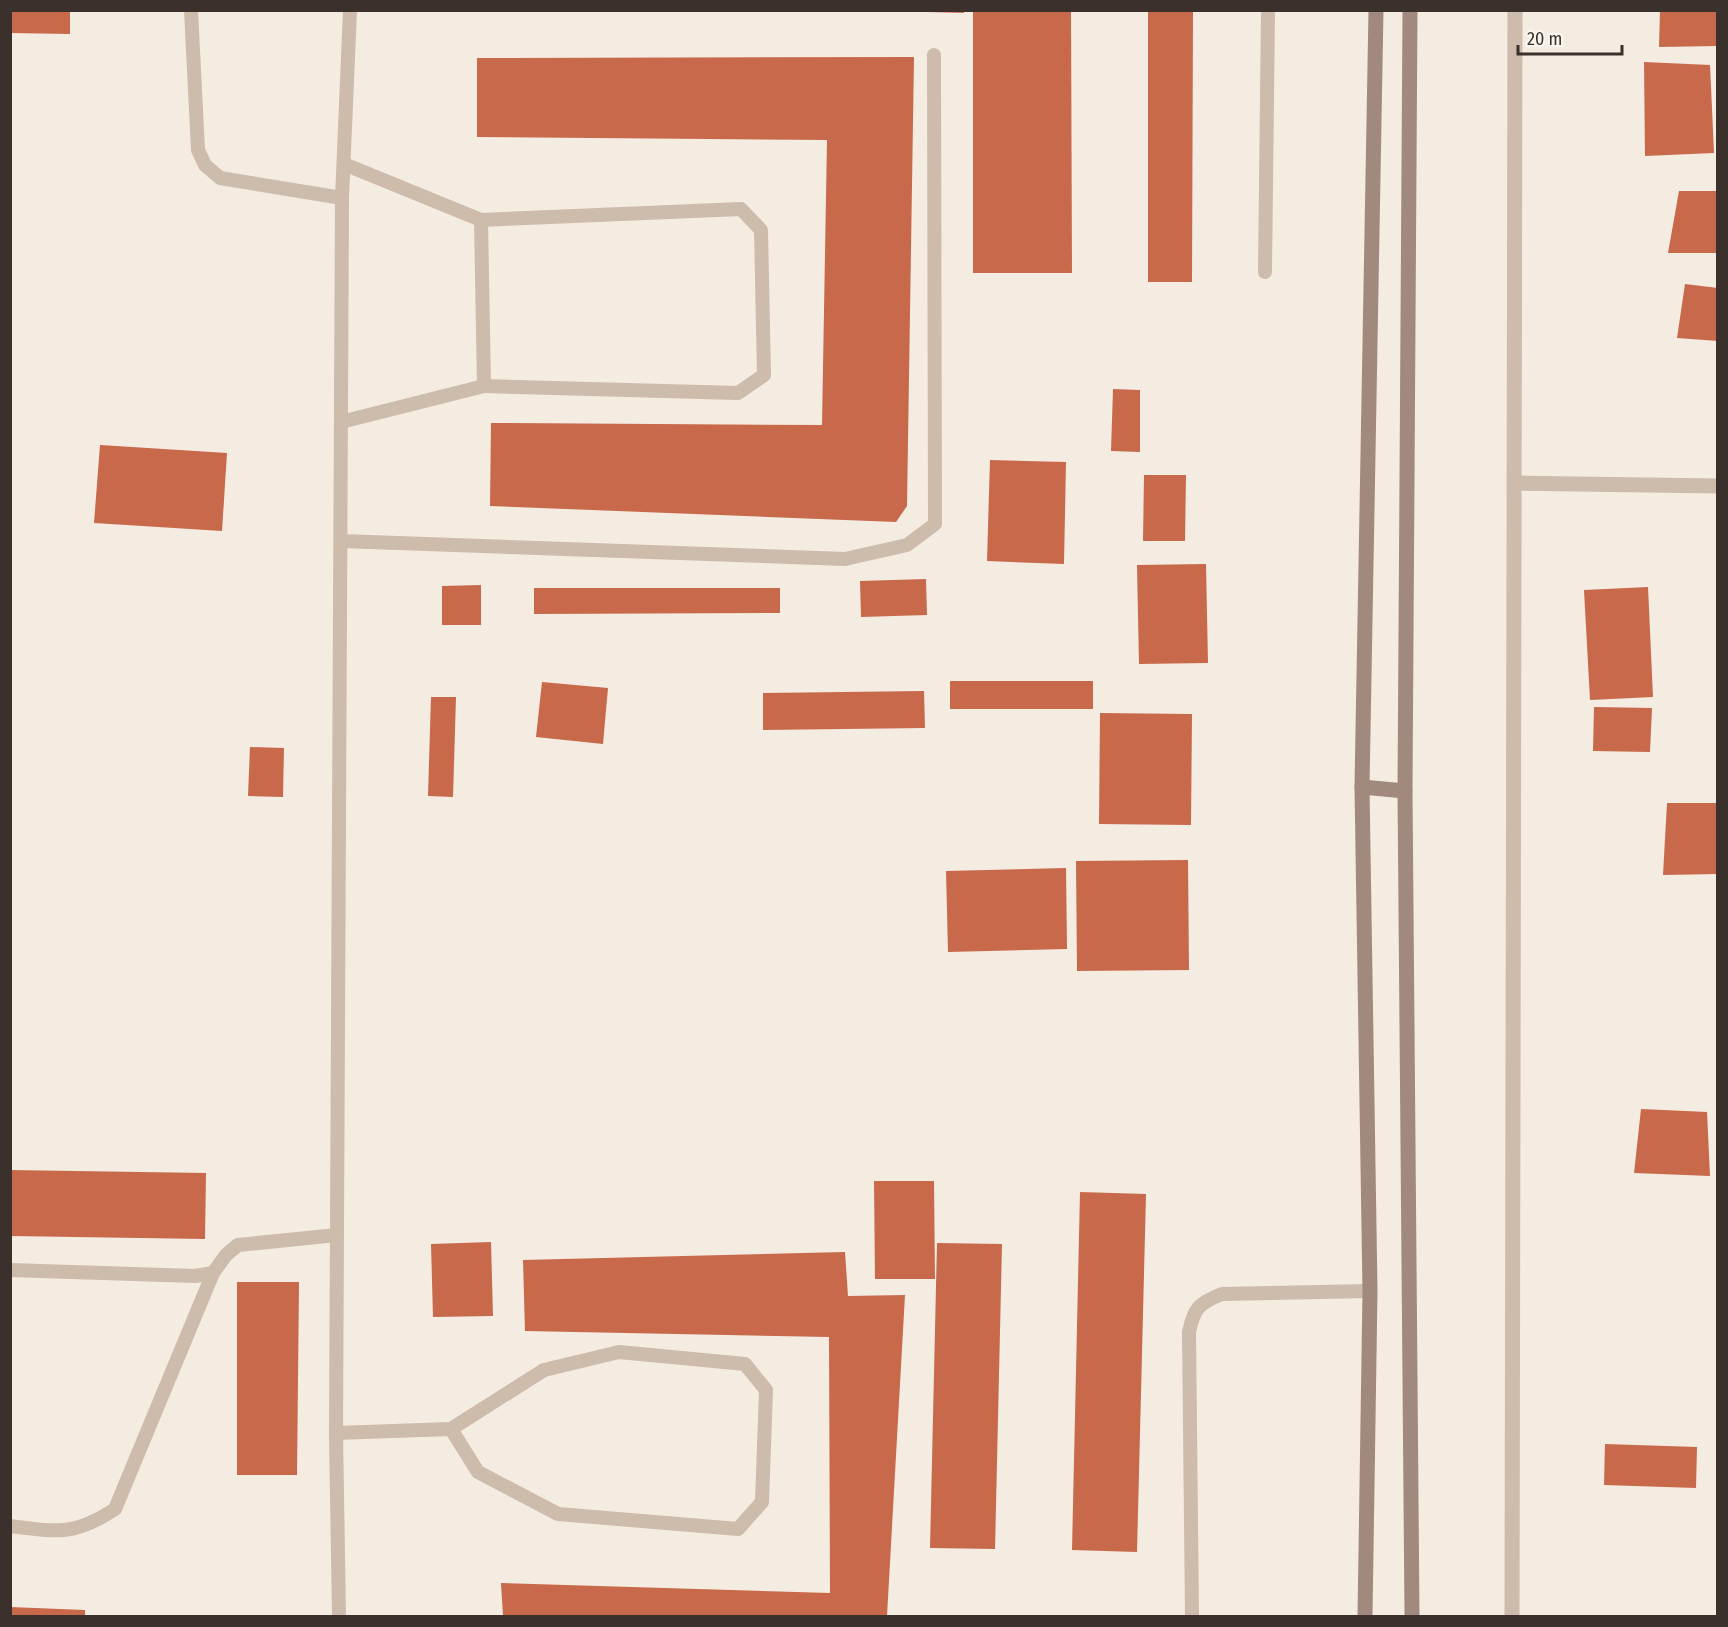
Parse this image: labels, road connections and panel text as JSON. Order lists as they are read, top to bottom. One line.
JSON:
{"scale_bar":"20 m"}
